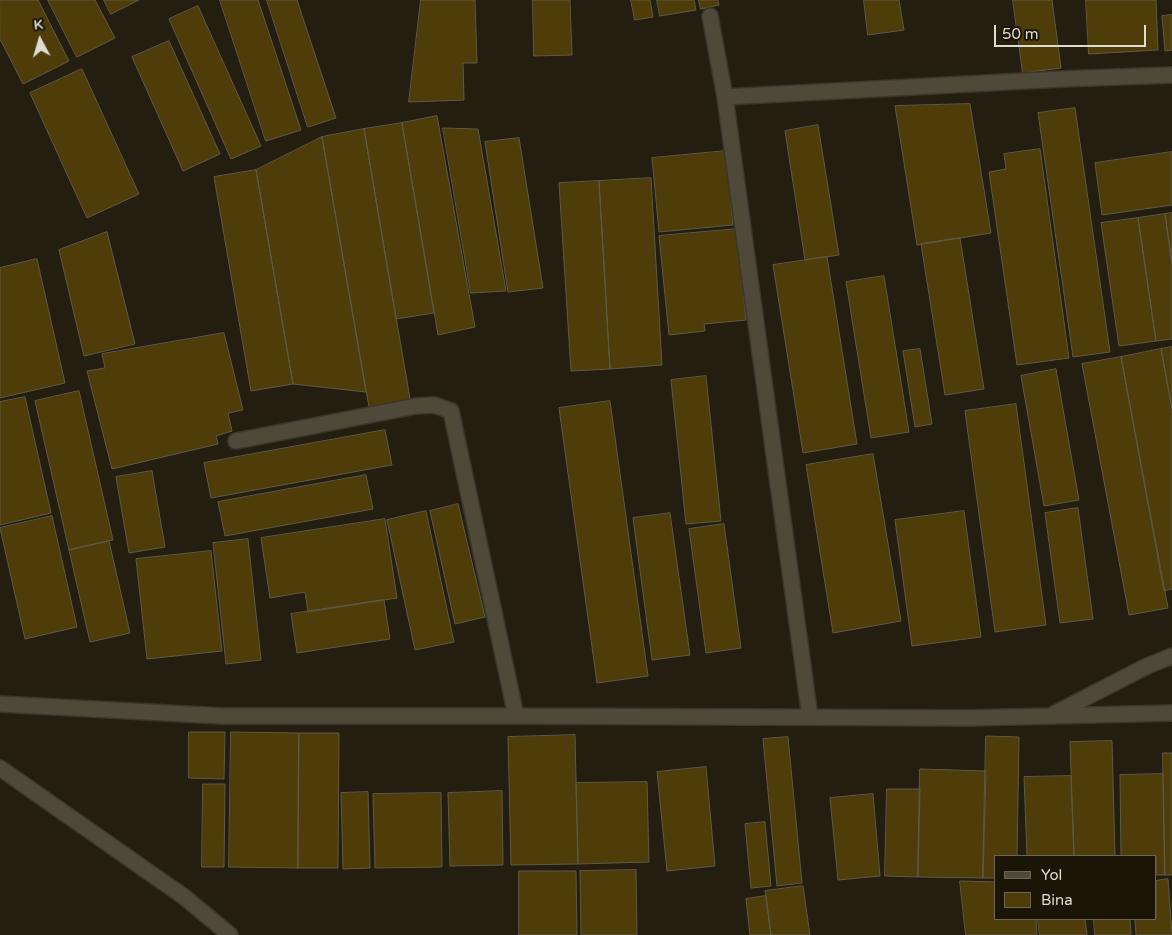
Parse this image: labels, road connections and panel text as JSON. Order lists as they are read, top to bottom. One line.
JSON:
{"legend":["Yol","Bina"],"scale_bar":"50 m","north":"top"}
